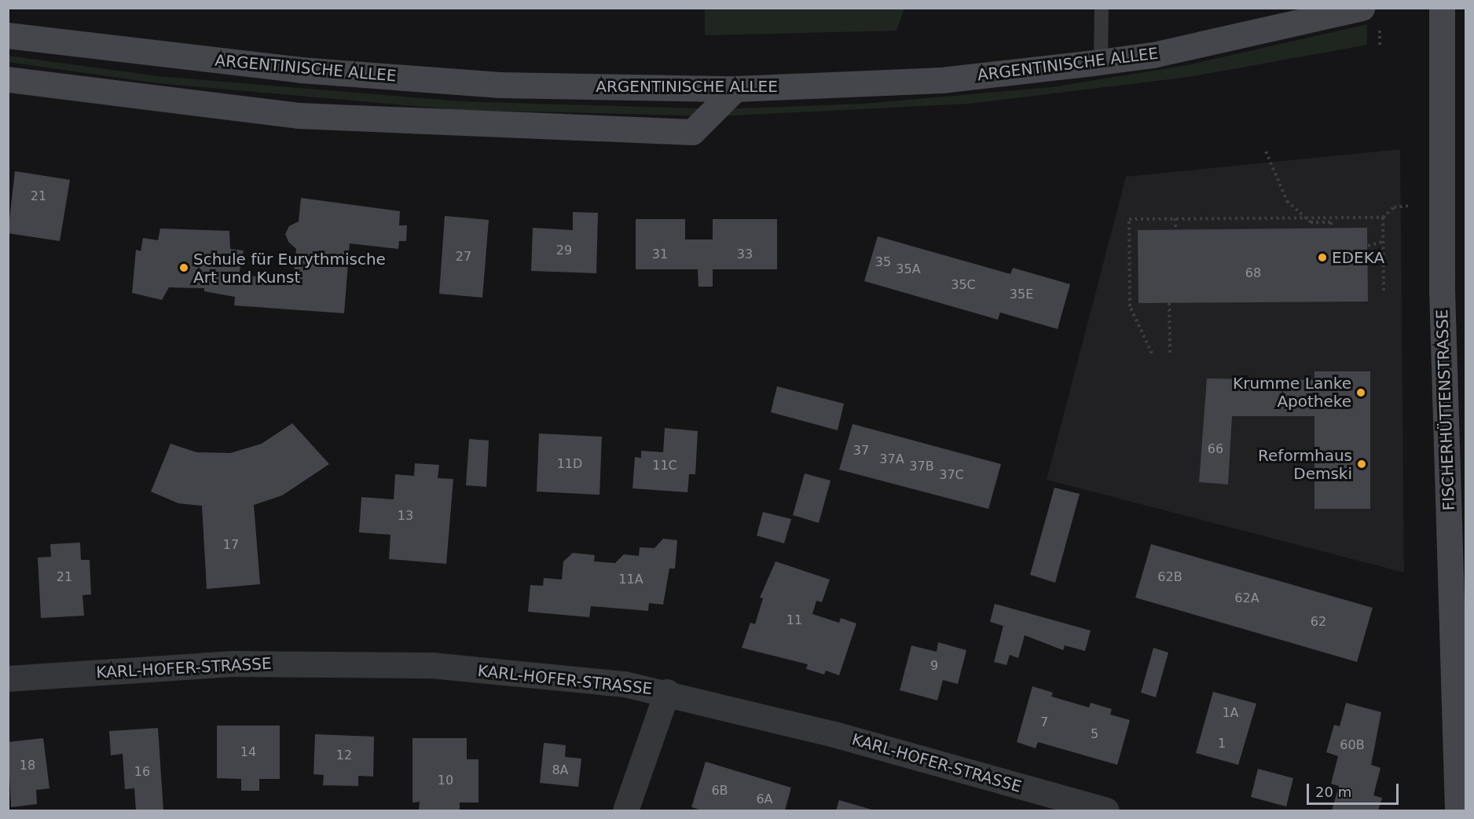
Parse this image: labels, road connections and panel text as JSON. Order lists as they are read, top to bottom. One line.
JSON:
{"streets":{"main road":["ARGENTINISCHE ALLEE","FISCHERHÜTTENSTRASSE"],"street":["KARL-HOFER-STRASSE"]},"places":["EDEKA","Schule für Eurythmische Art und Kunst","Krumme Lanke Apotheke","Reformhaus Demski"],"house_numbers":["21","29","31","33","27","35","35A","68","35C","35E","66","37","37A","11D","11C","37B","37C","13","17","21","62B","11A","62A","11","62","9","1A","7","5","1","60B","14","12","18","8A","16","10","6B","6A"],"scale_bar":"20 m"}
